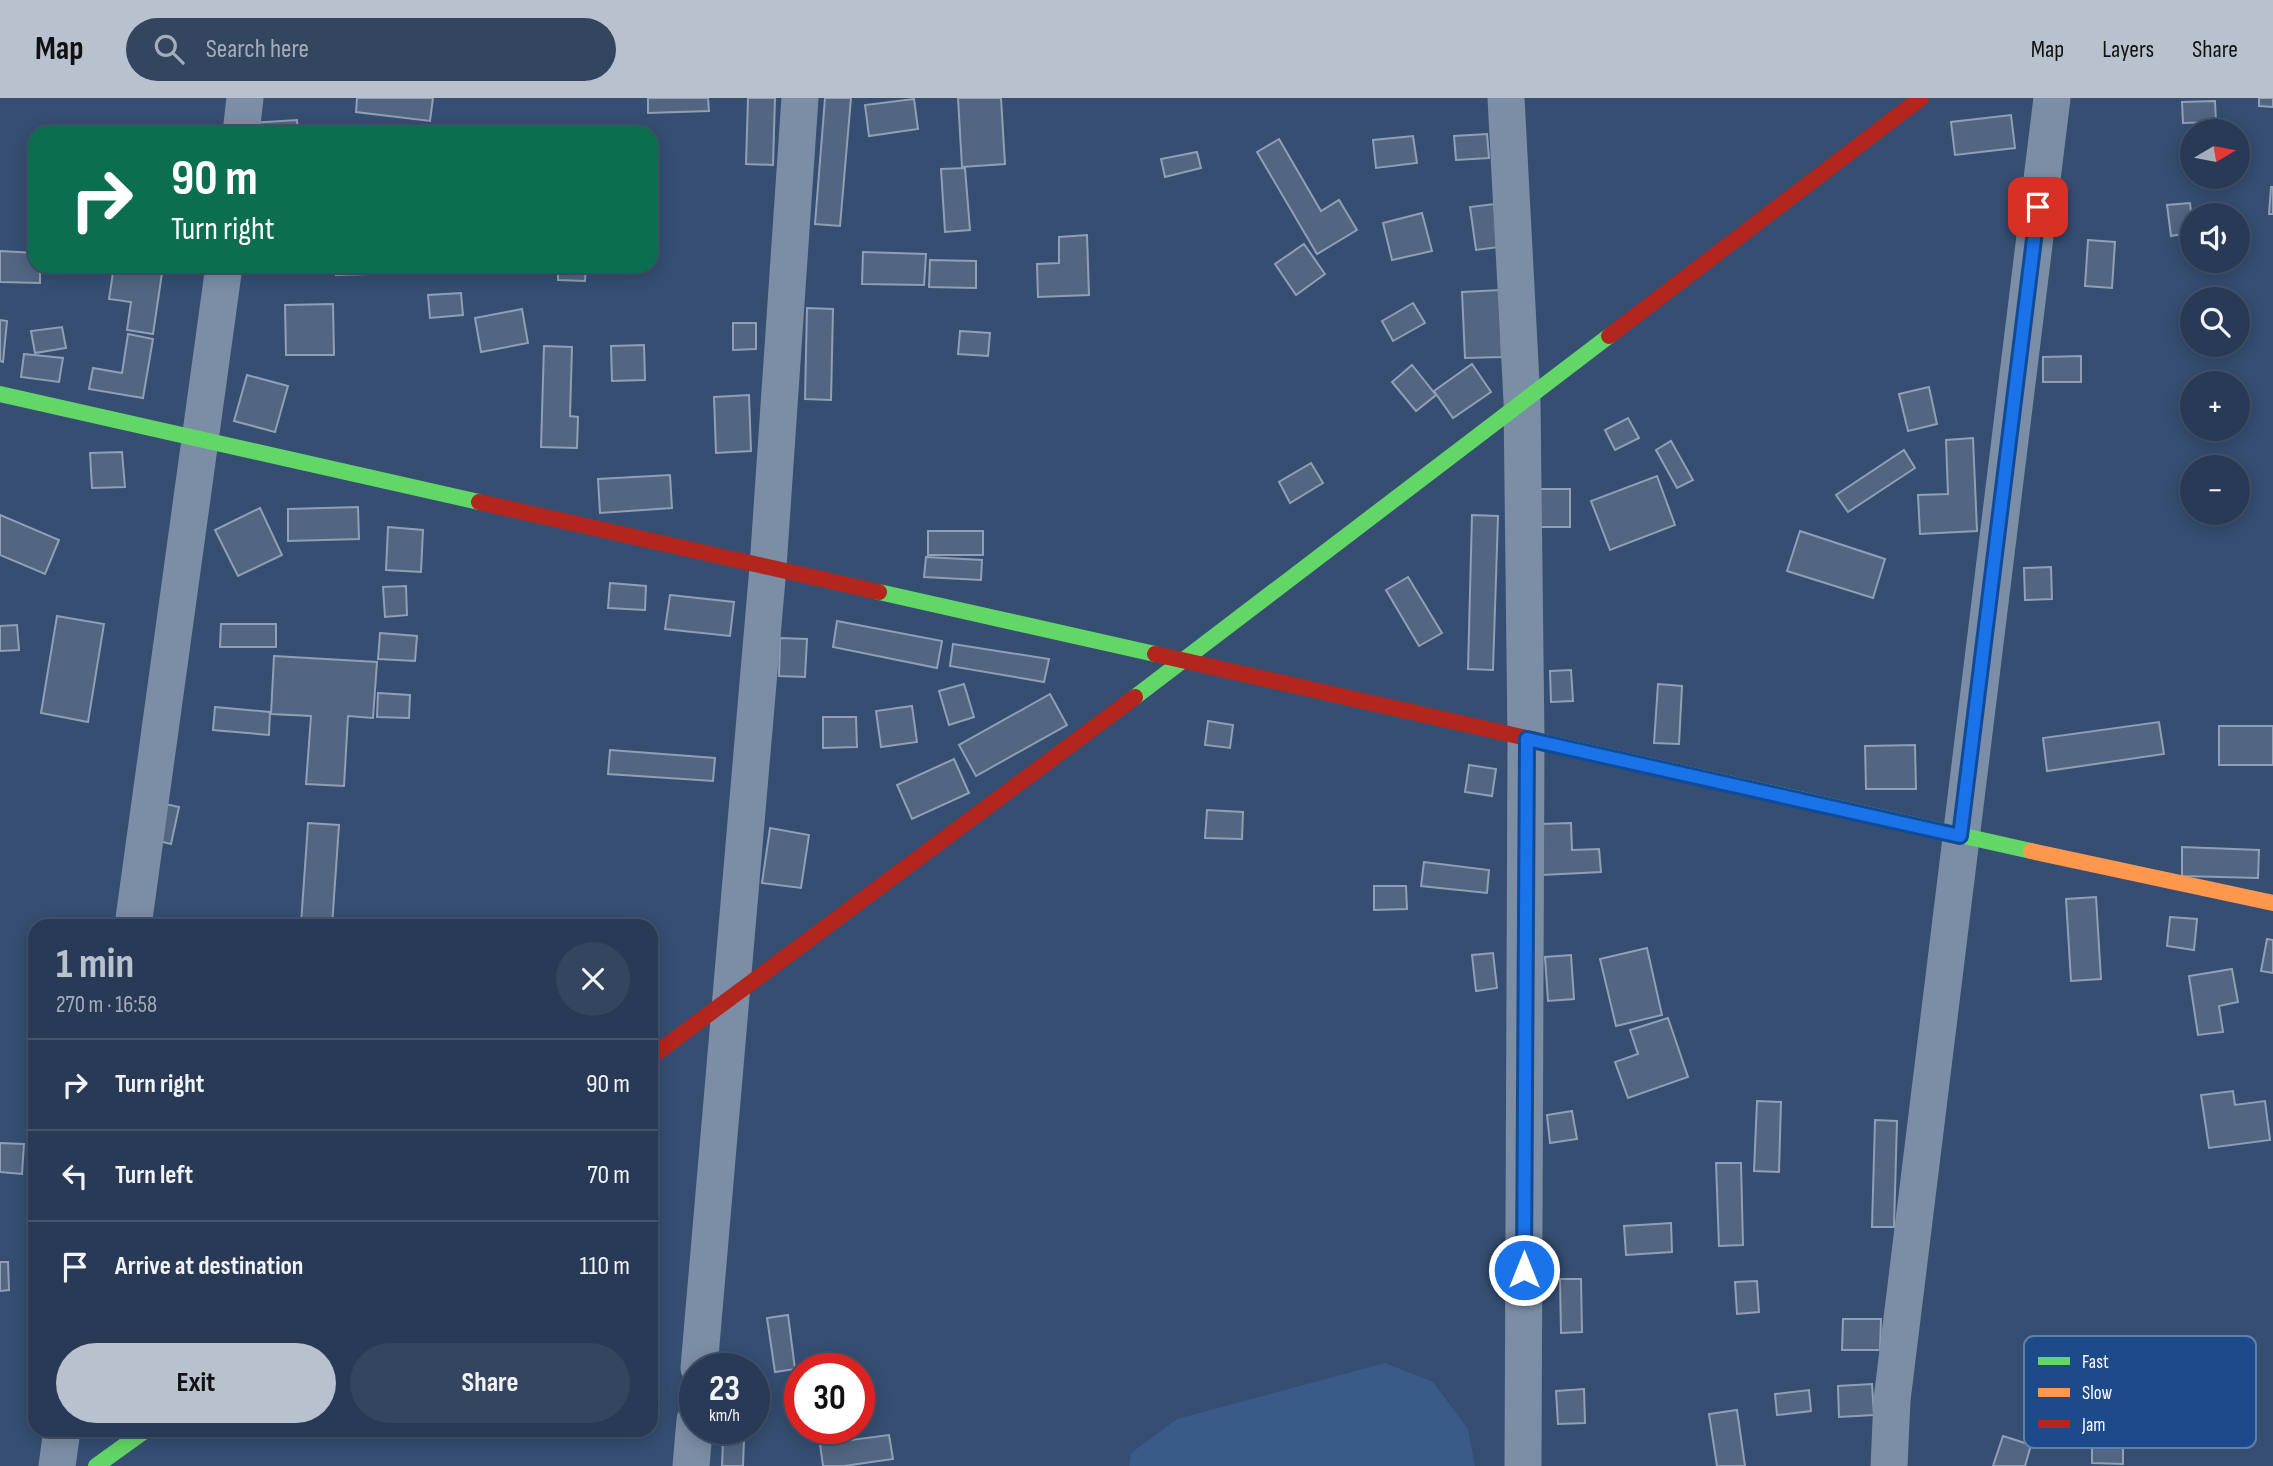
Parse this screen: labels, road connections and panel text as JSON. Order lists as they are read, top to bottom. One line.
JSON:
{"legend":["Fast","Slow","Jam"],"north":"right","page":{"header":"Map","search":"Search here","nav":["Map","Layers","Share"],"map_buttons":["+","−"],"turn":["90 m","Turn right"],"heading":["1 min","270 m · 16:58"],"list":[{"name":"Turn right","value":"90 m"},{"name":"Turn left","value":"70 m"},{"name":"Arrive at destination","value":"110 m"}],"buttons":["Exit","Share"],"speed":"23 km/h","limit":"30"}}
